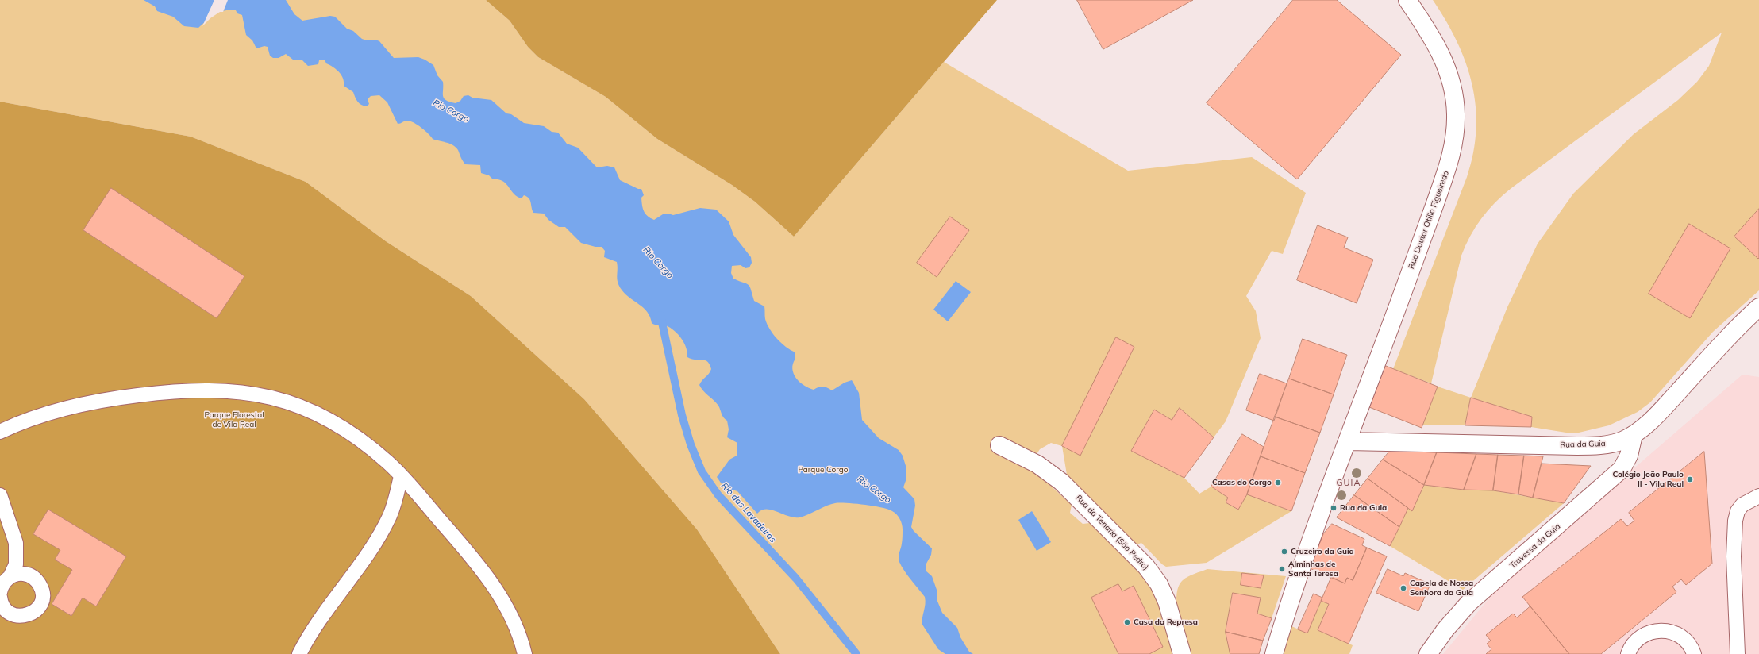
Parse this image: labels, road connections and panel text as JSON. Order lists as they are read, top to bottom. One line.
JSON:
{"streets":{"street":["Rua Doutor Otílio Figueiredo","Rua da Guia","Rua da Tenaria (São Pedro)","Travessa da Guia"]},"crossings":[["Rua Doutor Otílio Figueiredo","Rua da Guia"],["Rua da Guia","Travessa da Guia"]],"districts":["GUIA"],"water":["Rio Corgo","Rio das Lavadeiras"],"parks":["Parque Florestal de Vila Real","Parque Corgo"],"places":["Colégio João Paulo II - Vila Real","Casas do Corgo","Rua da Guia","Cruzeiro da Guia","Alminhas de Santa Teresa","Capela de Nossa Senhora da Guia","Casa da Represa"]}
